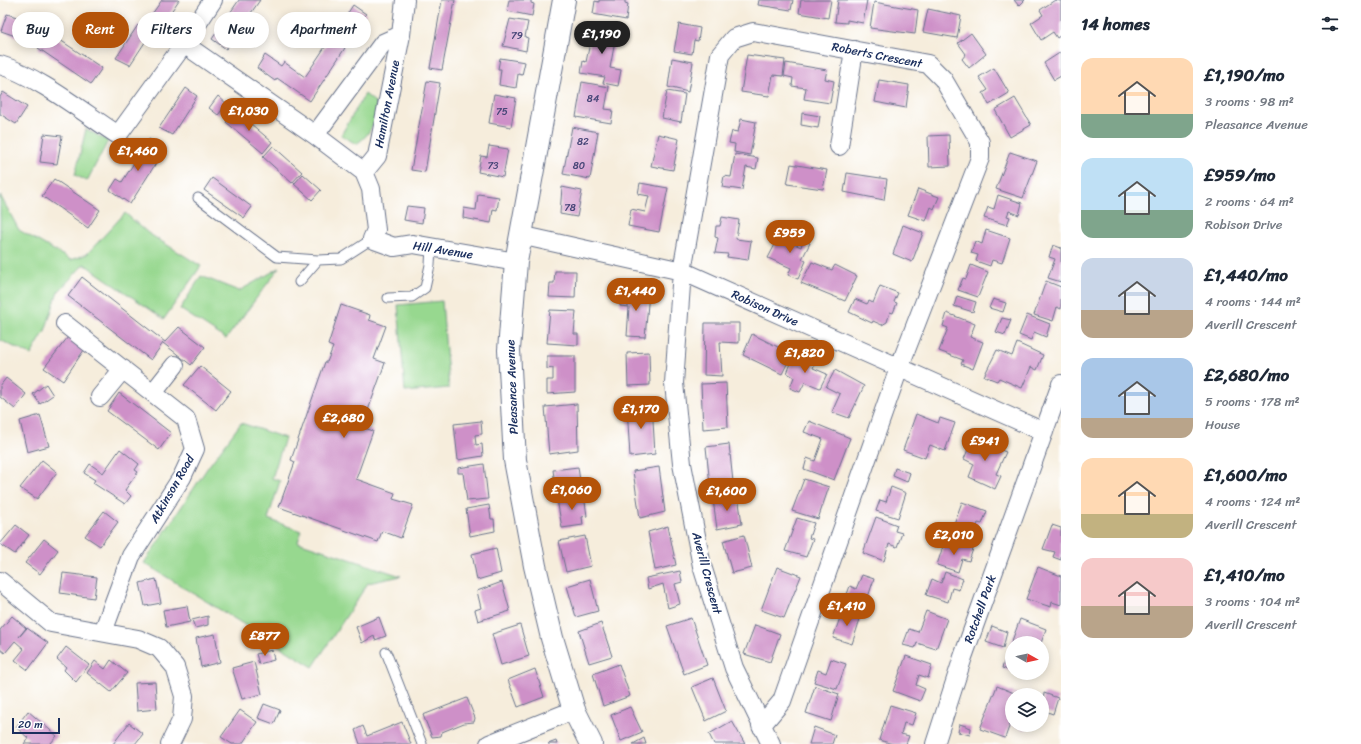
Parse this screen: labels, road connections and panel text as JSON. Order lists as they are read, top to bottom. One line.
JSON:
{"streets":{"main road":["Pleasance Avenue"],"street":["Roberts Crescent","Hamilton Avenue","Hill Avenue","Robison Drive","Atkinson Road","Averill Crescent","Rotchell Park"]},"crossings":[["Roberts Crescent","Robison Drive"],["Roberts Crescent","Averill Crescent"],["Hill Avenue","Pleasance Avenue"],["Robison Drive","Pleasance Avenue"],["Robison Drive","Averill Crescent"],["Robison Drive","Rotchell Park"]],"house_numbers":["79","84","75","82","73","80","78"],"scale_bar":"20 m","north":"right","page":{"heading":"14 homes","chip":["Buy","Rent","Filters","New","Apartment"],"price":["£1,190","£1,030","£1,460","£959","£1,440","£1,820","£1,170","£2,680","£941","£1,060","£1,600","£2,010","£1,410","£877"],"list":[{"name":"£1,190/mo","note":"3 rooms · 98 m² · Pleasance Avenue"},{"name":"£959/mo","note":"2 rooms · 64 m² · Robison Drive"},{"name":"£1,440/mo","note":"4 rooms · 144 m² · Averill Crescent"},{"name":"£2,680/mo","note":"5 rooms · 178 m² · House"},{"name":"£1,600/mo","note":"4 rooms · 124 m² · Averill Crescent"},{"name":"£1,410/mo","note":"3 rooms · 104 m² · Averill Crescent"}],"scale":"20 m"}}
